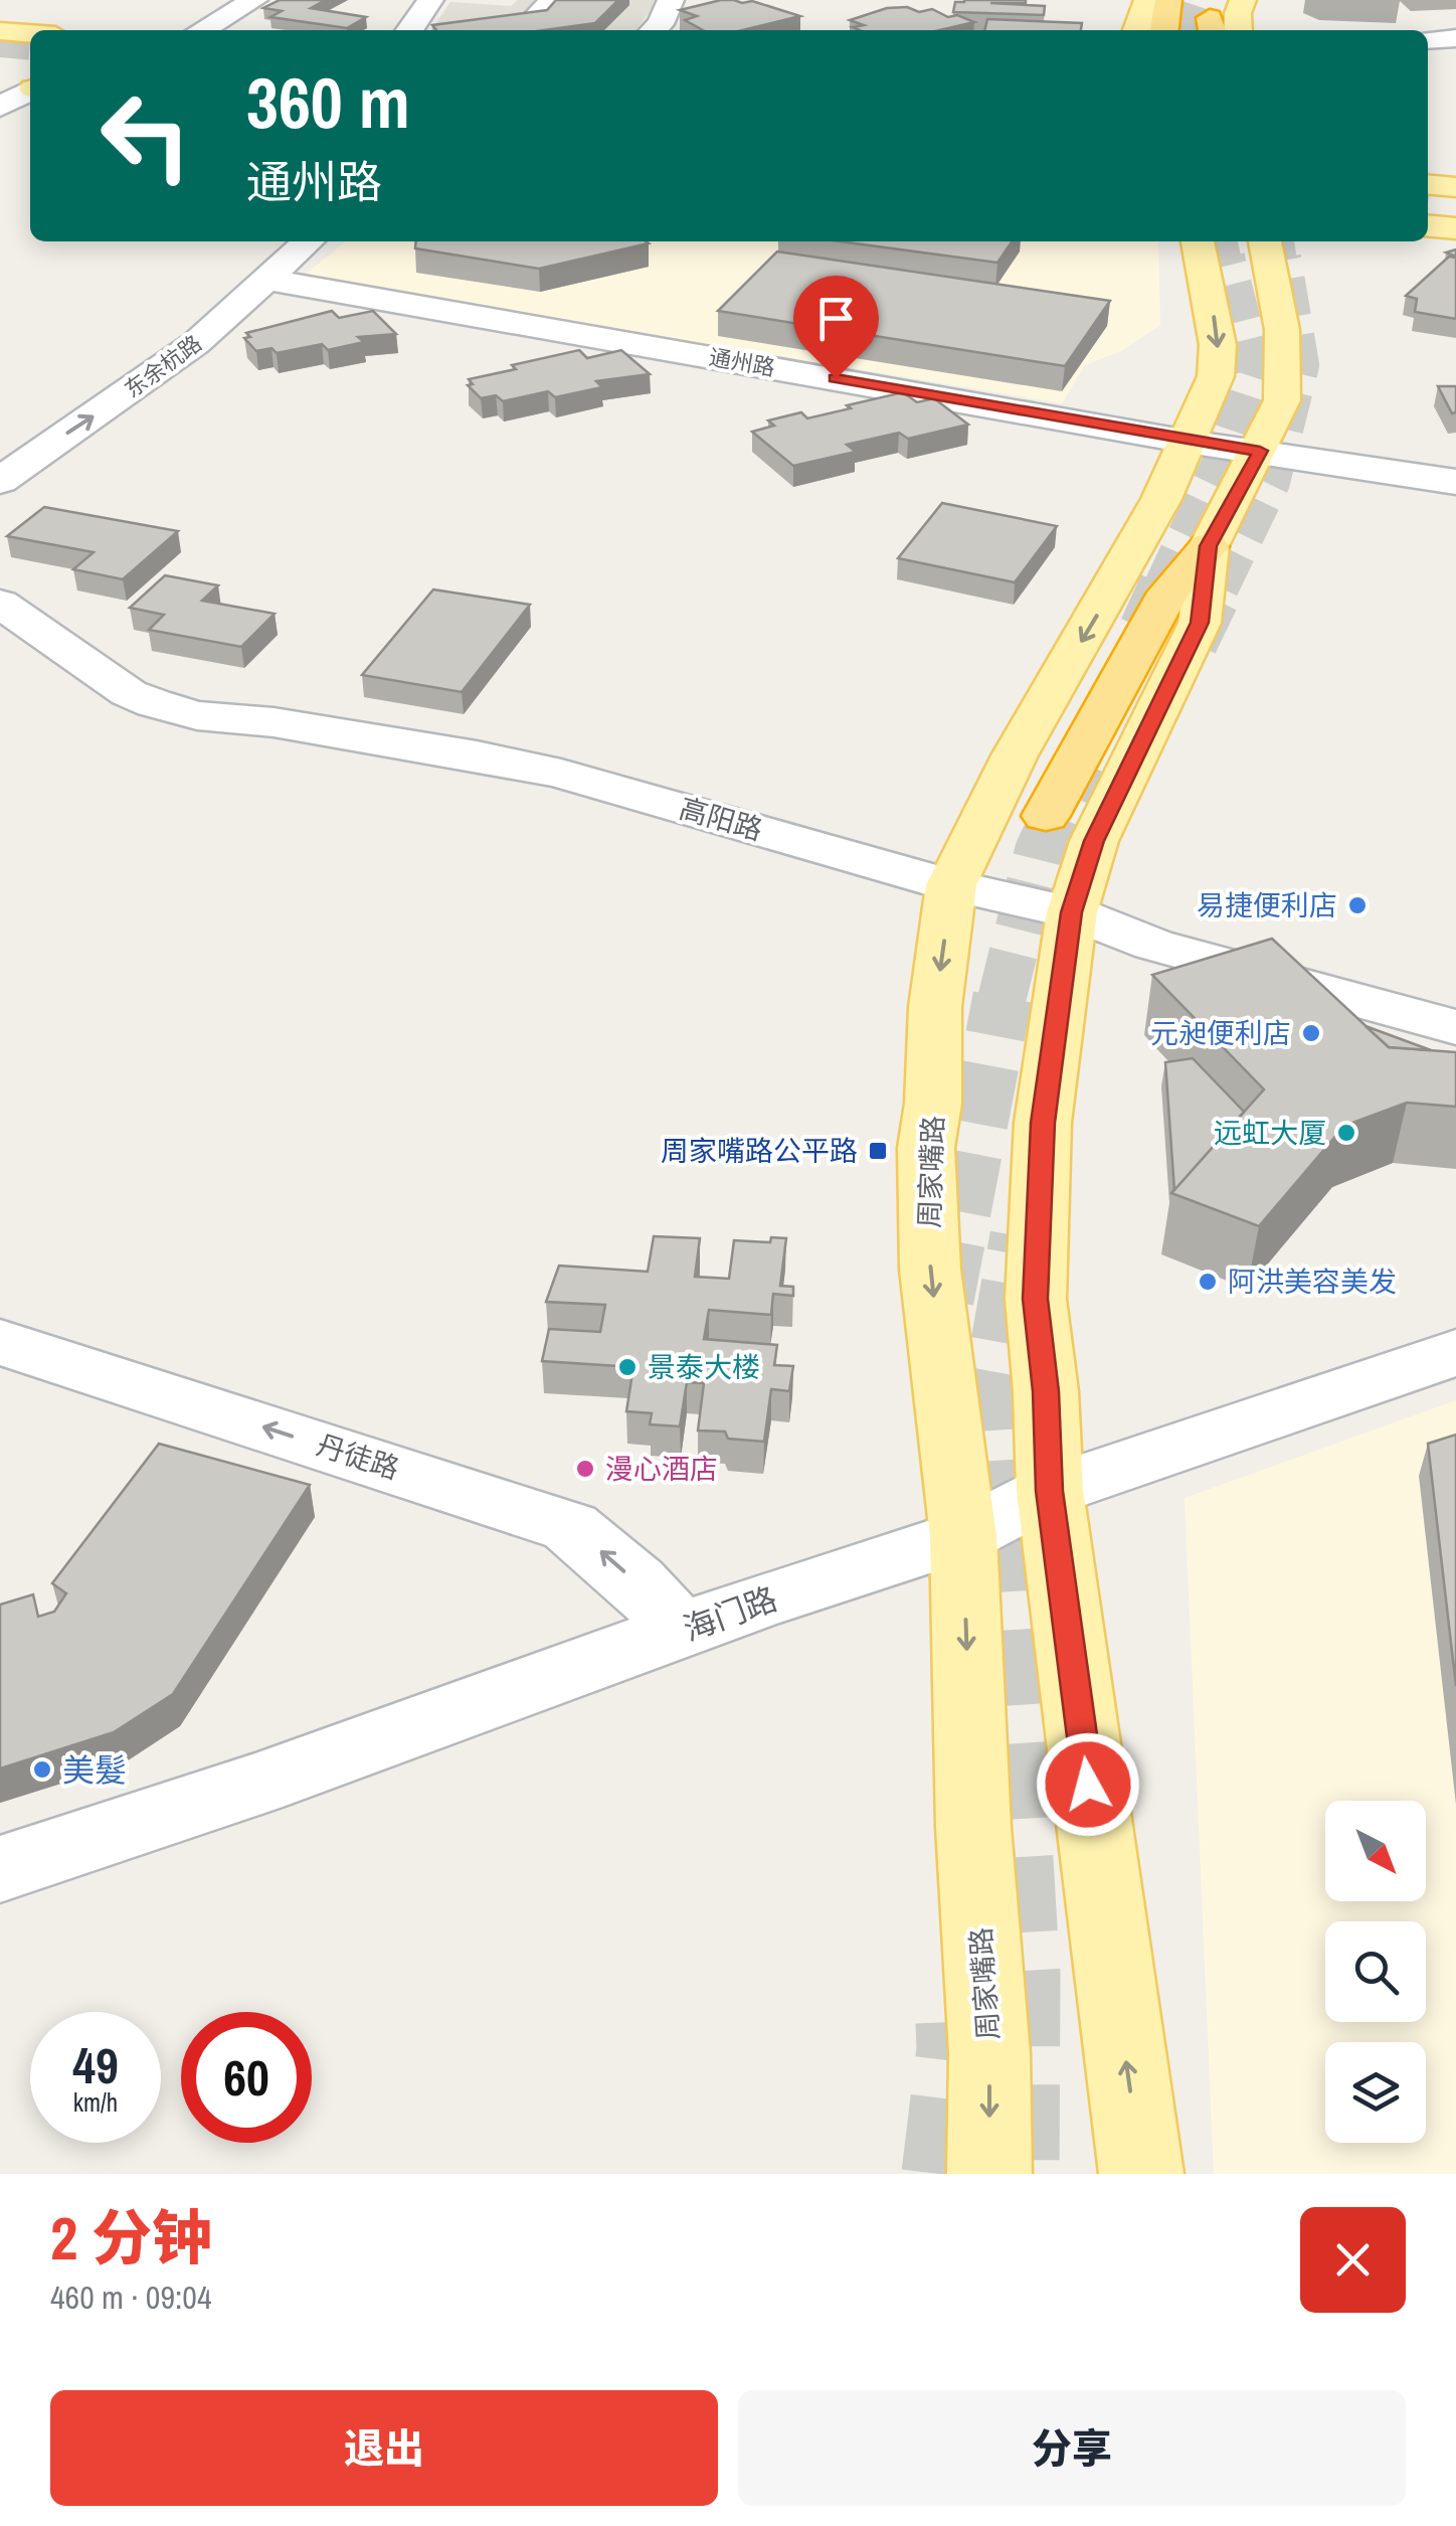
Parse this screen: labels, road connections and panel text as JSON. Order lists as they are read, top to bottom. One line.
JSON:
{"streets":{"main road":["周家嘴路"],"street":["通州路","东余杭路","高阳路","丹徒路","海门路"]},"crossings":[["通州路","东余杭路"],["通州路","周家嘴路"],["高阳路","周家嘴路"],["周家嘴路","海门路"],["丹徒路","海门路"]],"one_way":["东余杭路","丹徒路"],"places":{"other":["易捷便利店","元昶便利店","远虹大厦","阿洪美容美发","景泰大楼","漫心酒店","美髮"],"transit":["周家嘴路公平路"]},"north":"bottom right","page":{"turn":["360 m","通州路"],"speed":"49 km/h","limit":"60","heading":["2 分钟","460 m · 09:04"],"buttons":["退出","分享"]}}
